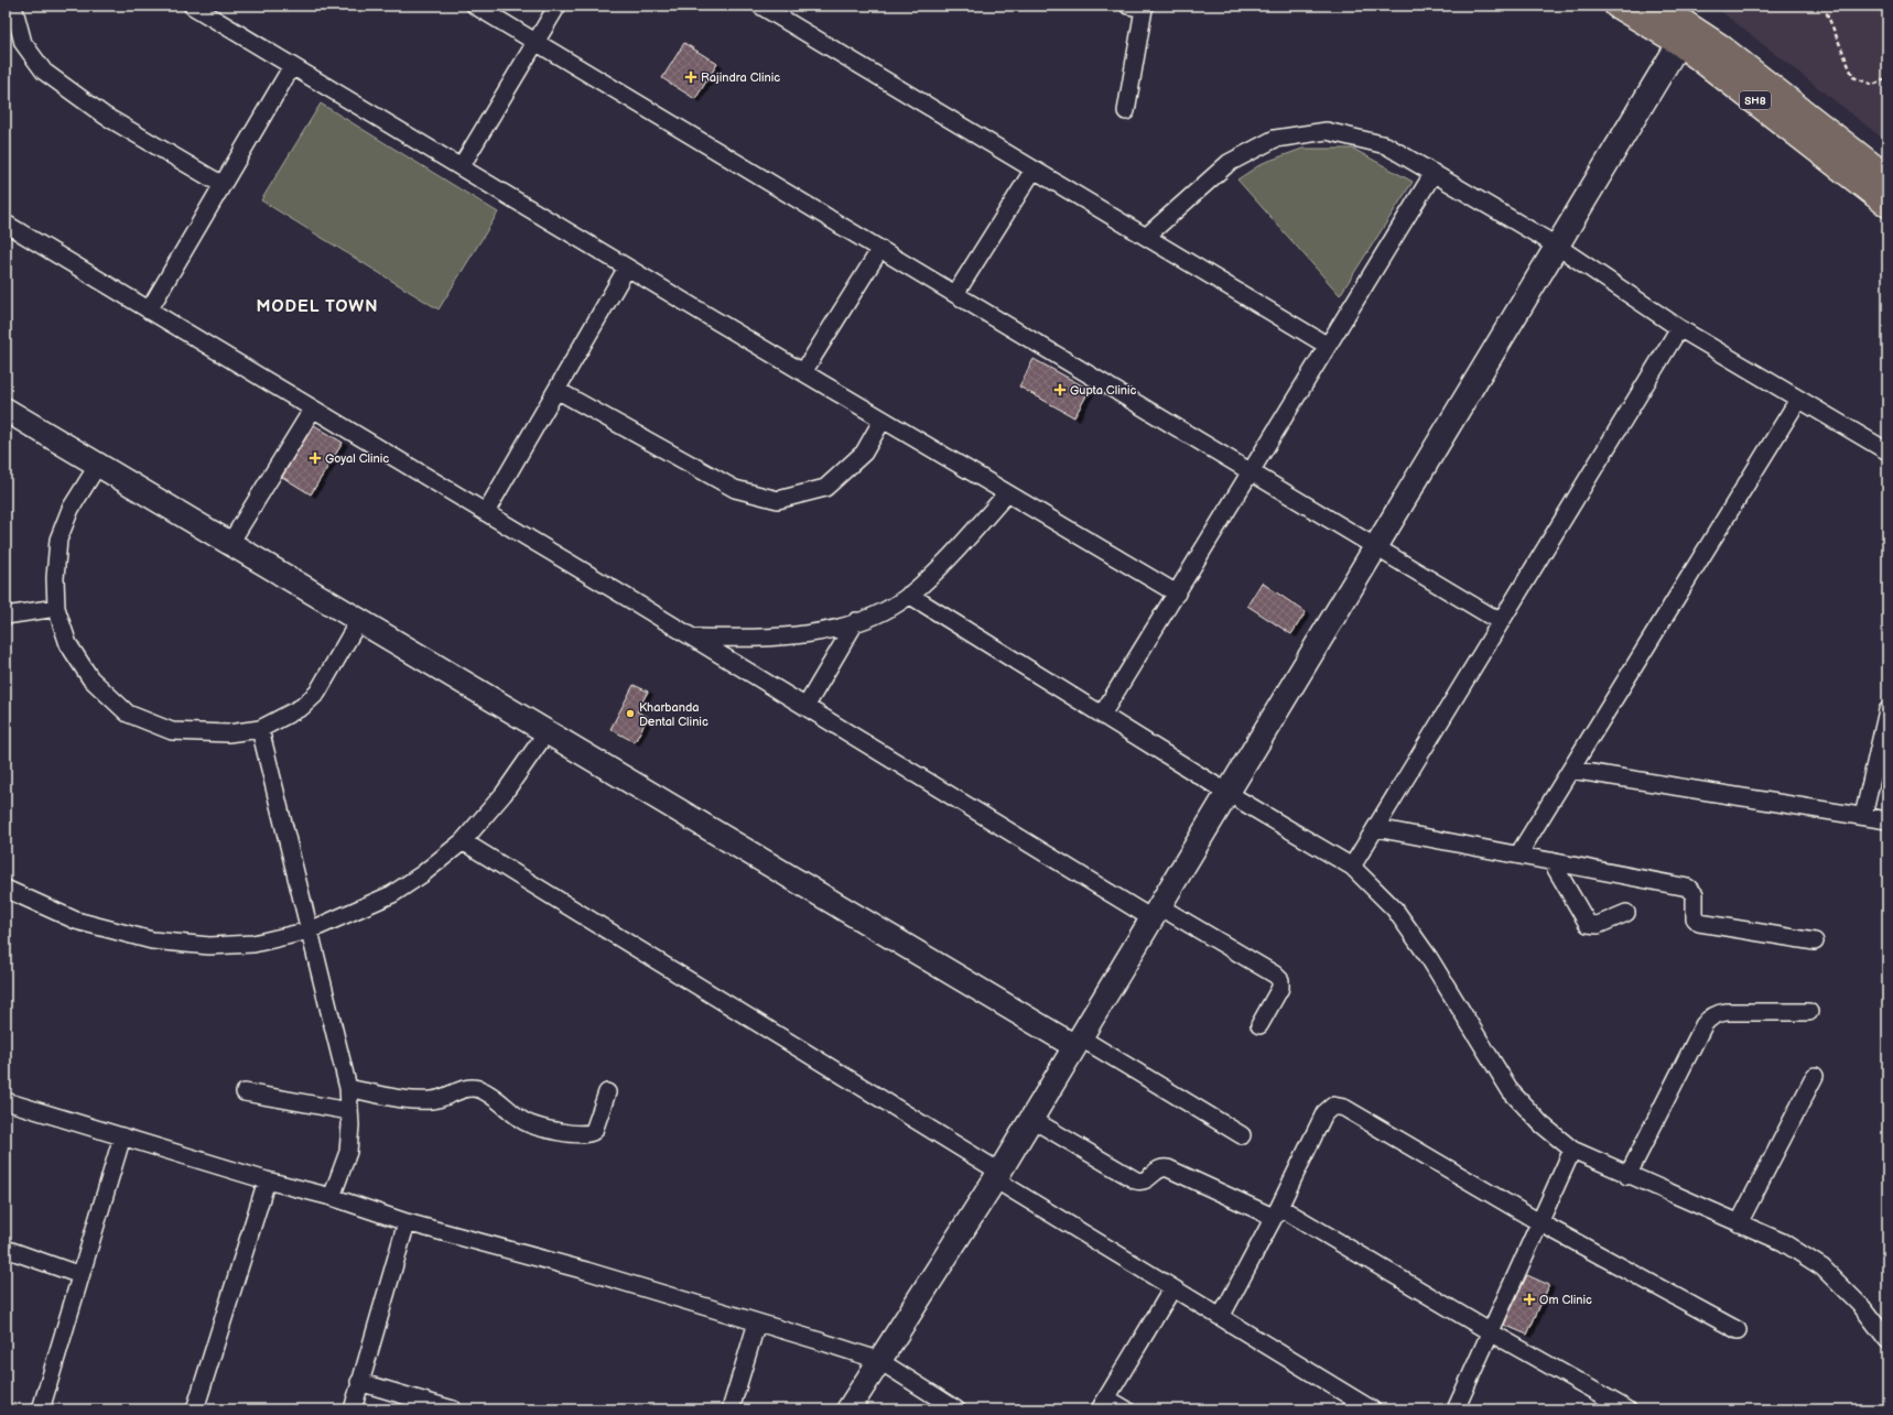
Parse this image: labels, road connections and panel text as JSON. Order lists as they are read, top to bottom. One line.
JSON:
{"streets":{"main road":["SH8"]},"districts":["MODEL TOWN"],"places":{"health":["Rajindra Clinic","Gupta Clinic","Goyal Clinic","Om Clinic"],"other":["Kharbanda Dental Clinic"]}}
